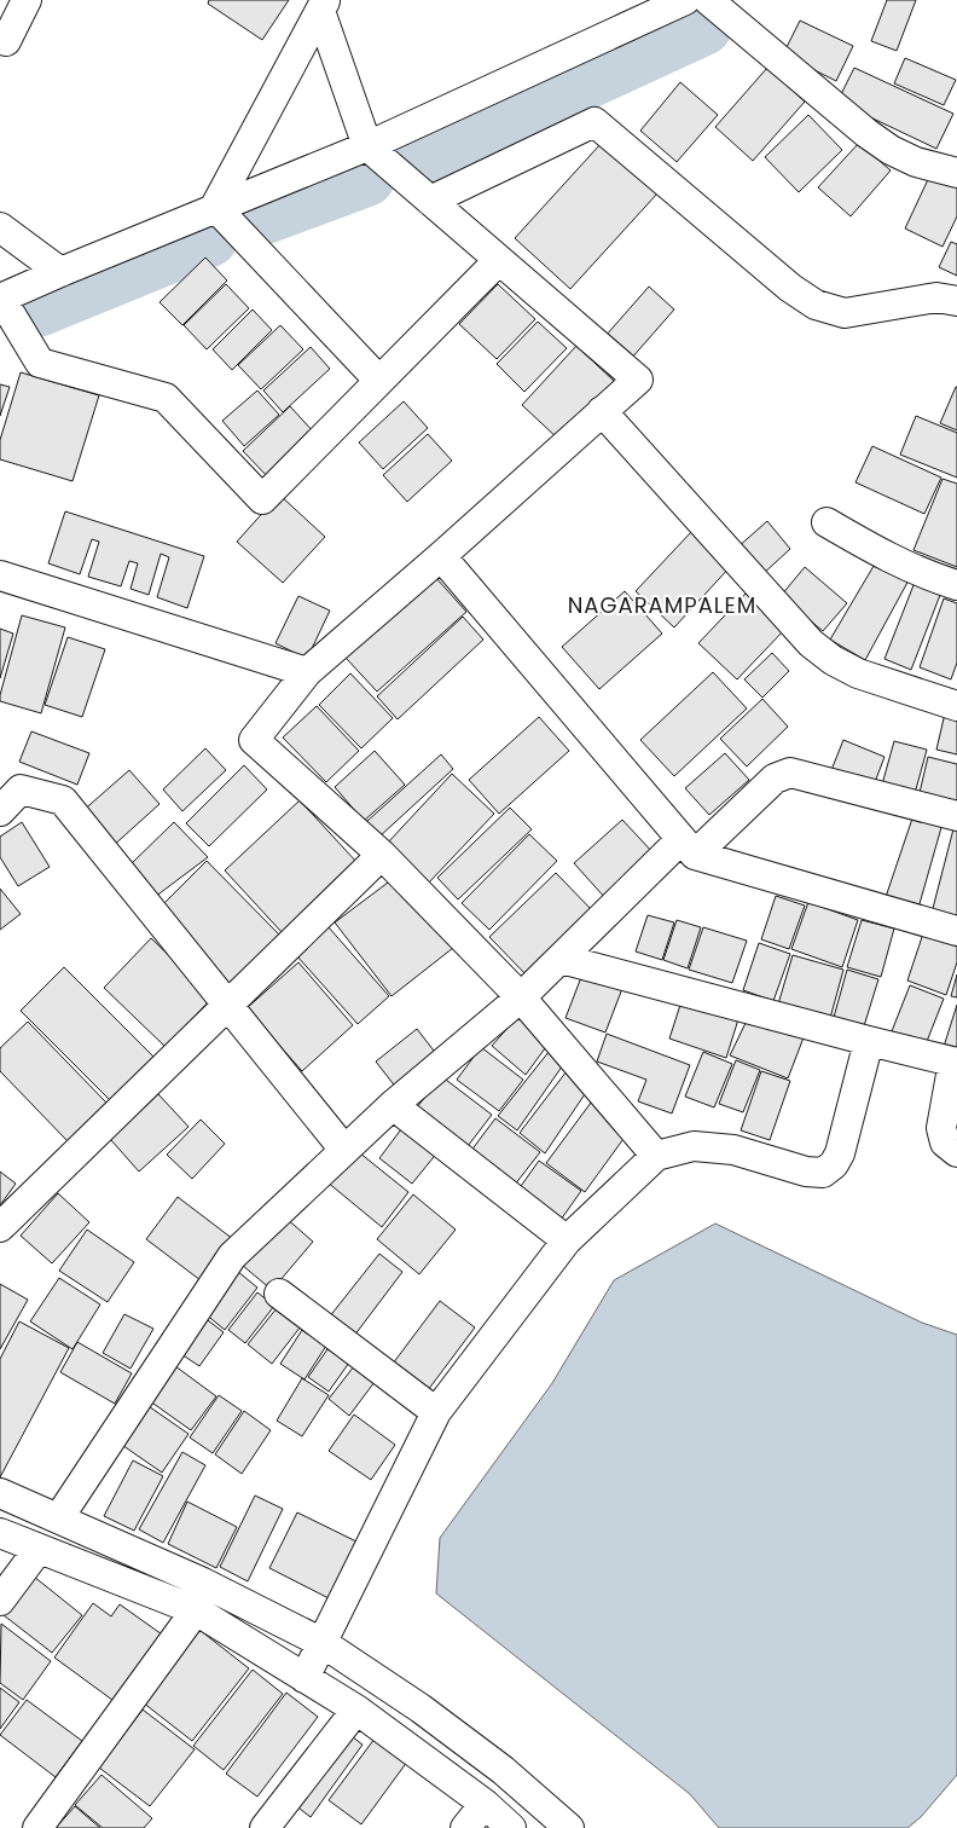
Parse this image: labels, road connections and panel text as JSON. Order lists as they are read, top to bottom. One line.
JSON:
{"districts":["NAGARAMPALEM"]}
